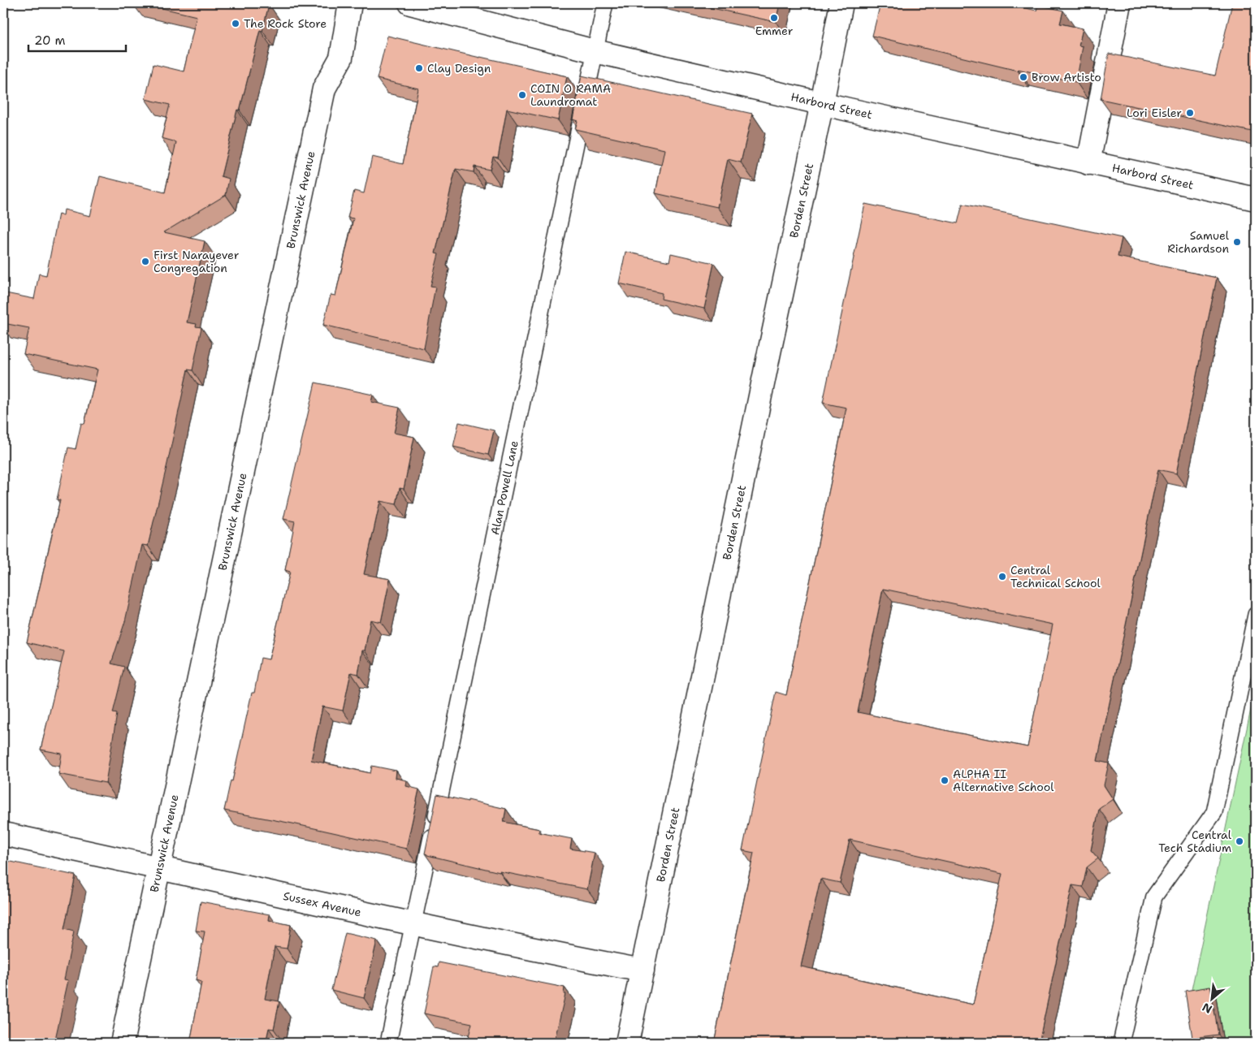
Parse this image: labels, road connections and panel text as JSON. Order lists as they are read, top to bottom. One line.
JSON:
{"streets":{"street":["Harbord Street","Brunswick Avenue","Borden Street","Sussex Avenue"],"lane":["Alan Powell Lane"]},"crossings":[["Harbord Street","Borden Street"],["Harbord Street","Alan Powell Lane"],["Brunswick Avenue","Sussex Avenue"],["Borden Street","Sussex Avenue"],["Alan Powell Lane","Sussex Avenue"]],"places":["Emmer","The Rock Store","Clay Design","Brow Artisto","COIN O RAMA Laundromat","Lori Eisler","Samuel Richardson","First Narayever Congregation","Central Technical School","ALPHA II Alternative School","Central Tech Stadium"],"scale_bar":"20 m","north":"bottom left"}
